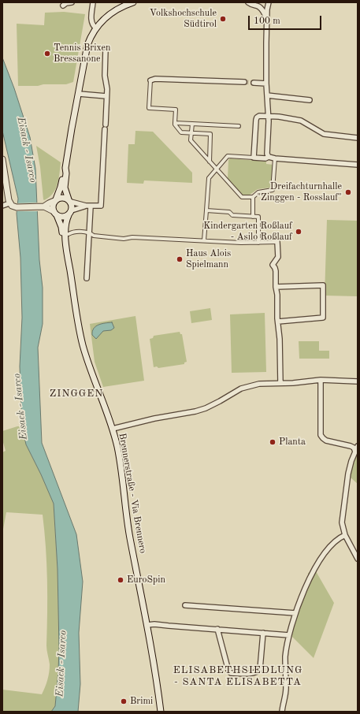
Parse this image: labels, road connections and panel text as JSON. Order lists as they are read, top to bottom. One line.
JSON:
{"streets":{"main road":["Brennerstraße - Via Brennero"]},"districts":["ZINGGEN","ELISABETHSIEDLUNG - SANTA ELISABETTA"],"water":["Eisack - Isarco"],"places":["Volkshochschule Südtirol","Tennis Brixen Bressanone","Dreifachturnhalle \"Zinggen - Rosslauf\"","Kindergarten Roßlauf - Asilo Roßlauf","Haus Alois Spielmann","Planta","EuroSpin","Brimi"],"scale_bar":"100 m"}
